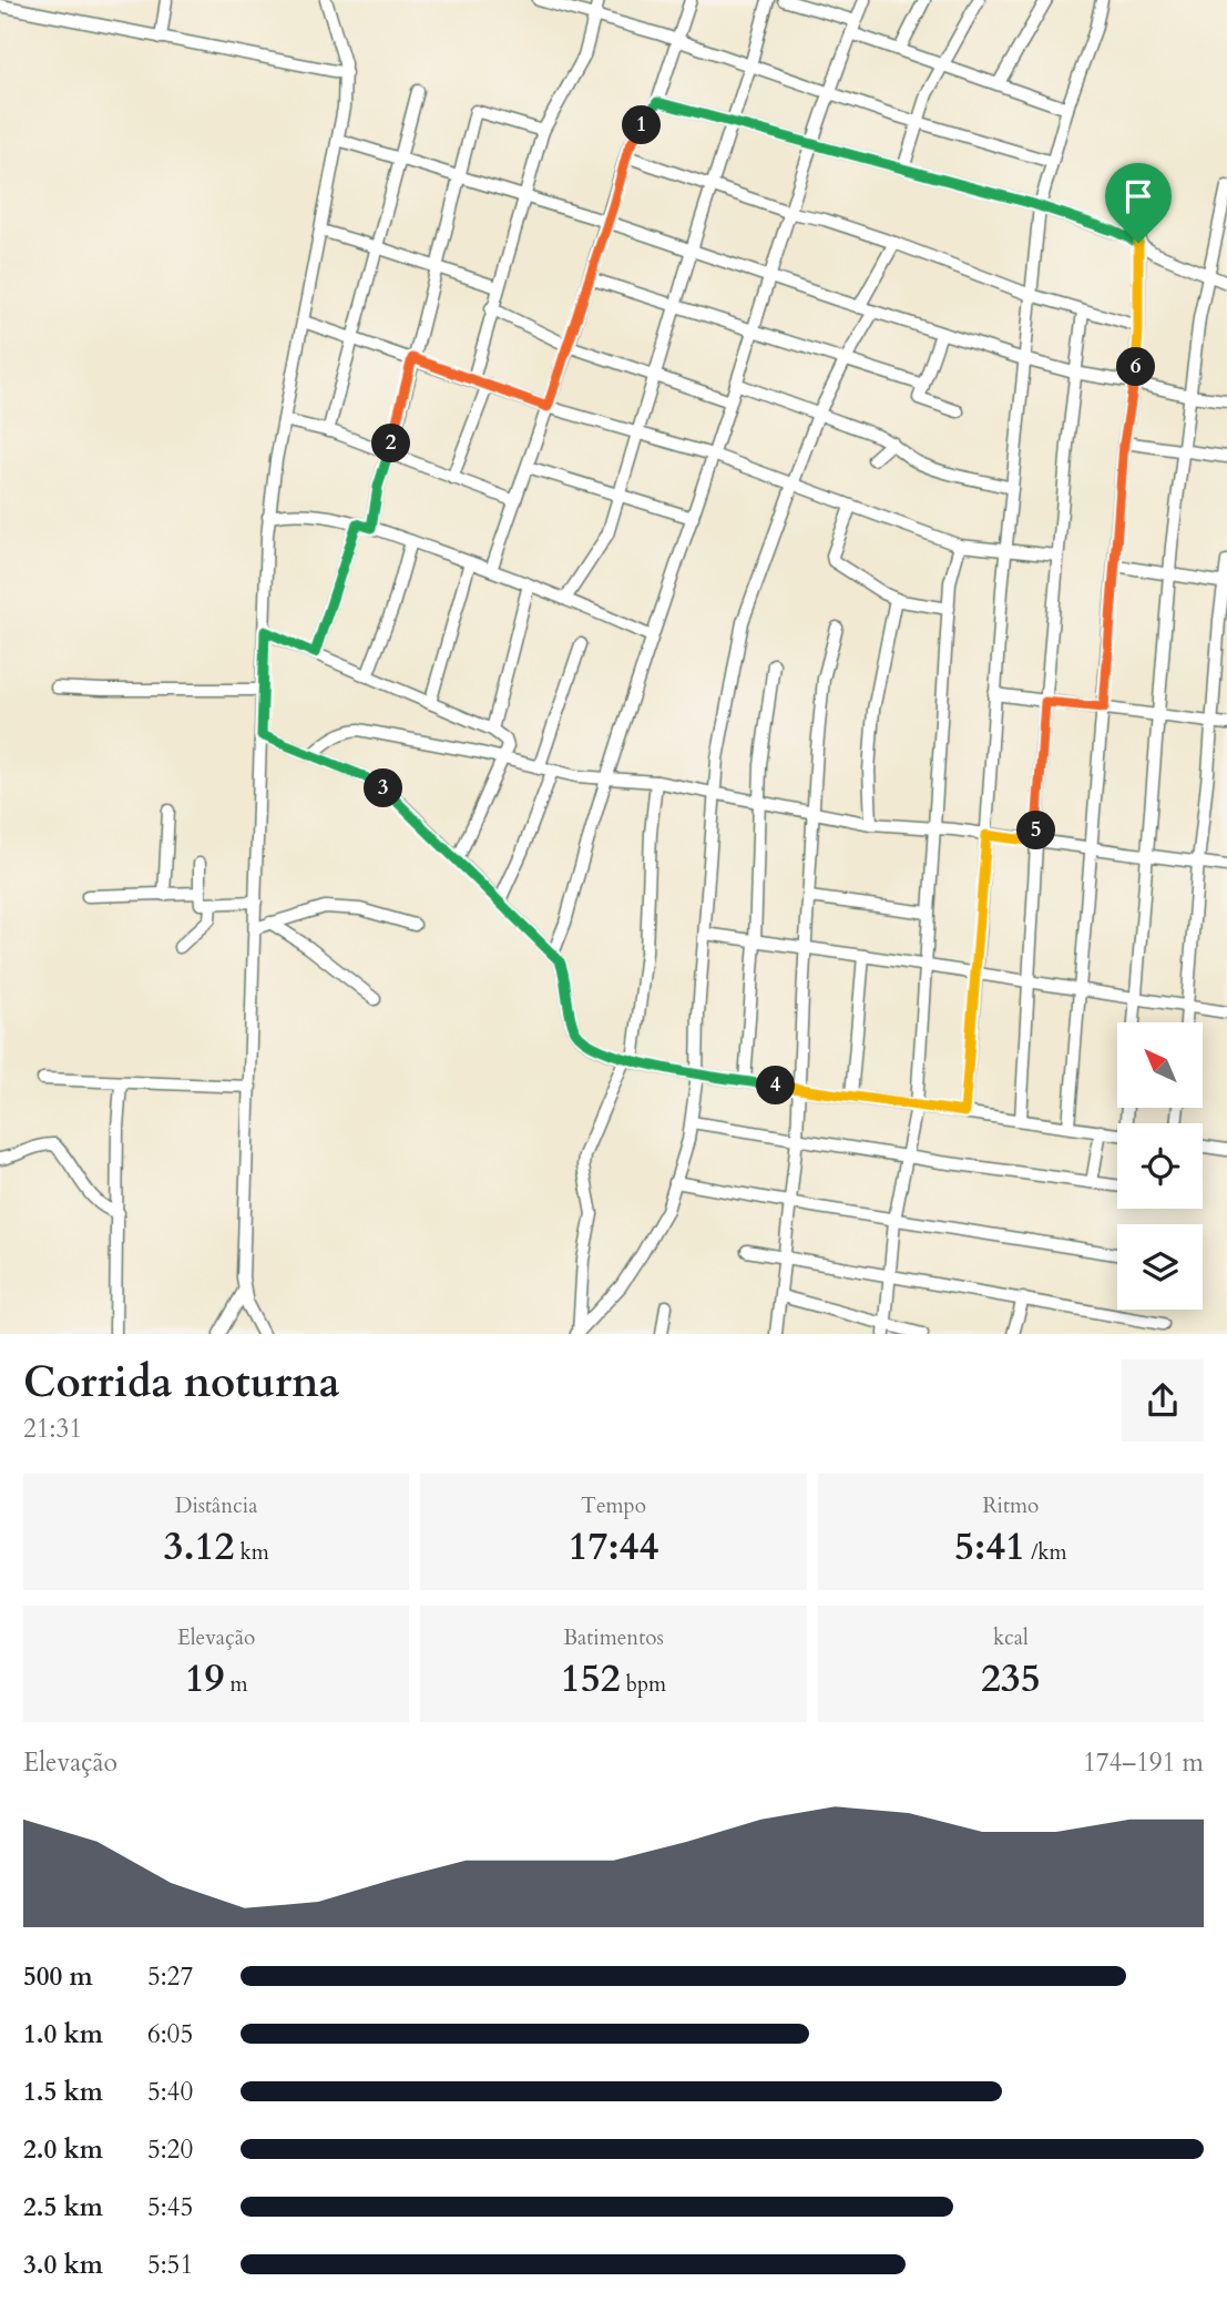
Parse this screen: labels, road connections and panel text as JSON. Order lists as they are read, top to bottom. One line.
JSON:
{"north":"top left","page":{"pins":["1","6","2","3","5","4"],"heading":["Corrida noturna","21:31"],"stats":[["Distância","3.12 km"],["Tempo","17:44"],["Ritmo","5:41 /km"],["Elevação","19 m"],["Batimentos","152 bpm"],["kcal","235"]],"chart":["Elevação","174–191 m"],"list":[{"name":"500 m","note":"5:27"},{"name":"1.0 km","note":"6:05"},{"name":"1.5 km","note":"5:40"},{"name":"2.0 km","note":"5:20"},{"name":"2.5 km","note":"5:45"},{"name":"3.0 km","note":"5:51"}]}}
